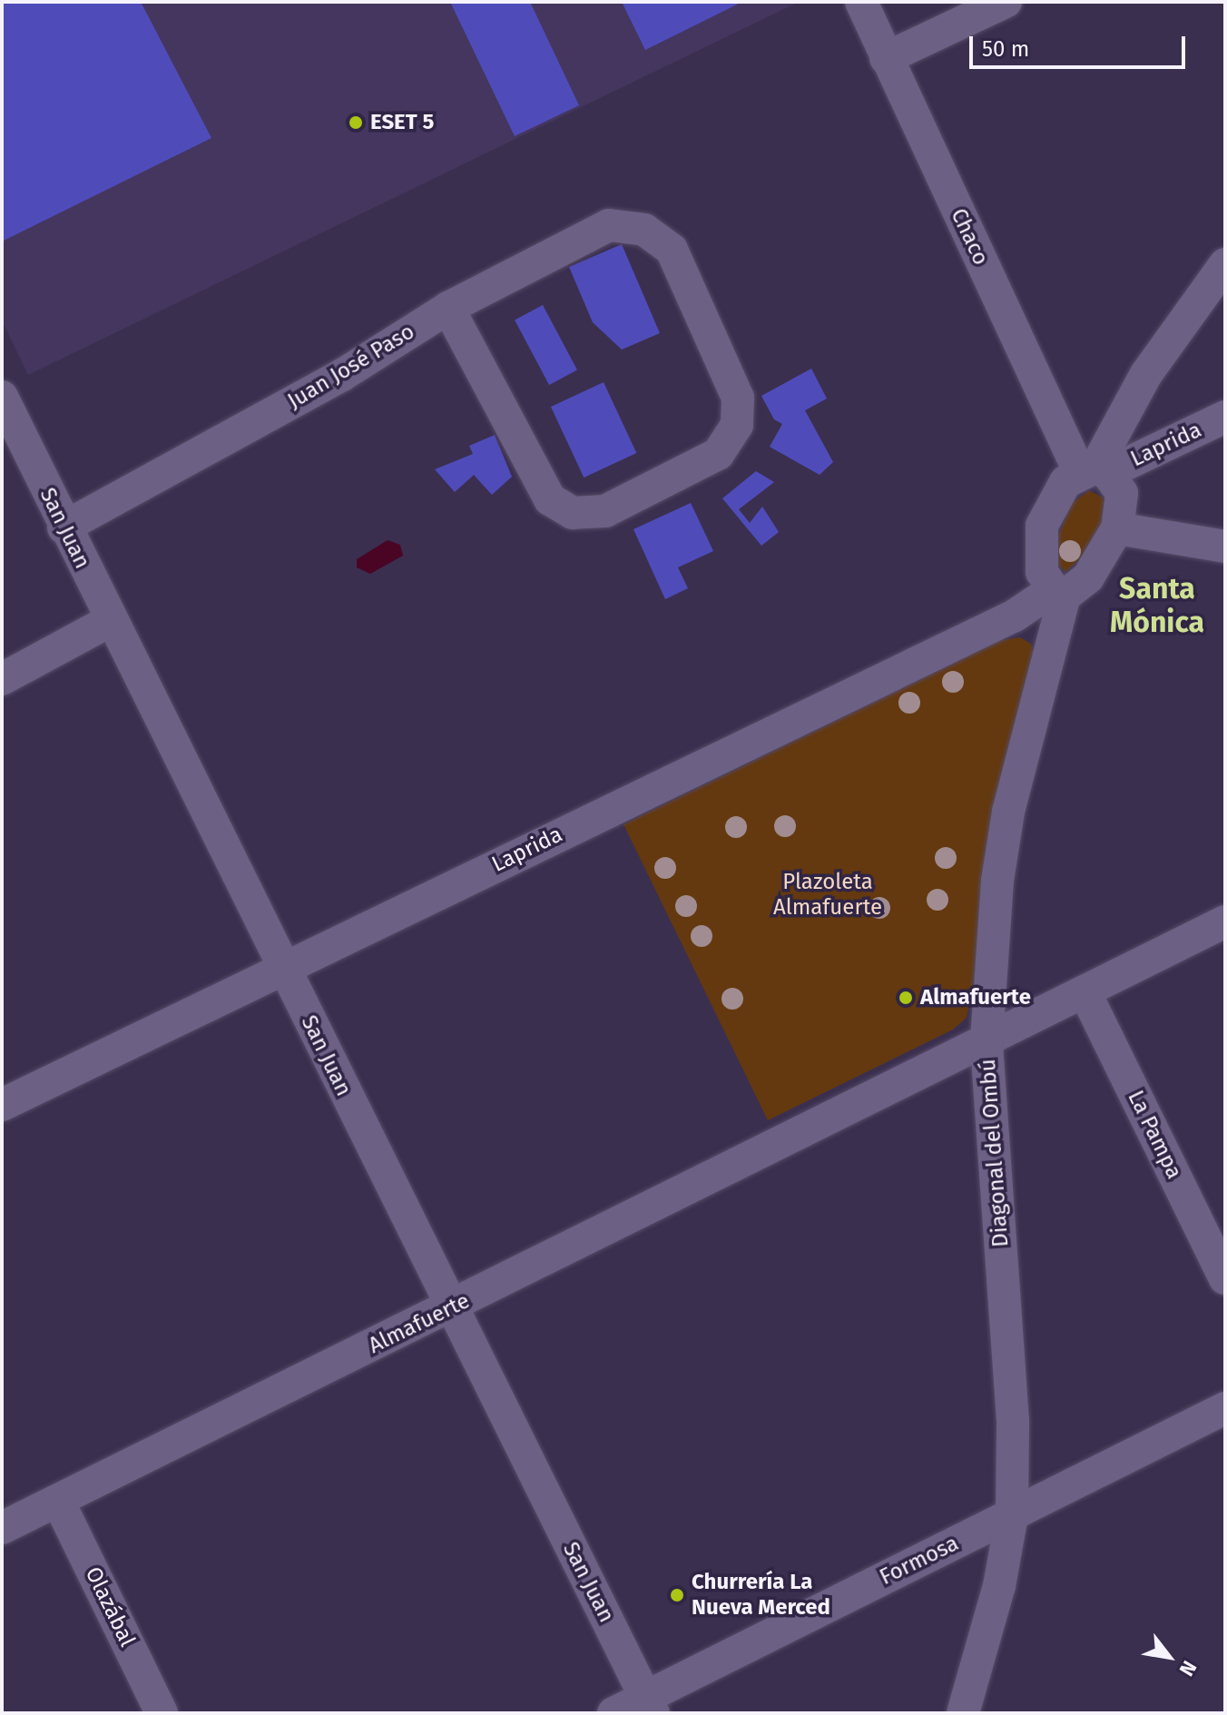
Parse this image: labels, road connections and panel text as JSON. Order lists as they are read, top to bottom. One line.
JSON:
{"streets":{"street":["Chaco","Juan José Paso","Laprida","San Juan","La Pampa","Diagonal del Ombú","Almafuerte","Formosa","Olazábal"]},"crossings":[["Chaco","Laprida"],["Juan José Paso","San Juan"],["Laprida","San Juan"],["Laprida","Diagonal del Ombú"],["San Juan","Almafuerte"],["San Juan","Formosa"],["La Pampa","Almafuerte"],["Diagonal del Ombú","Almafuerte"],["Diagonal del Ombú","Formosa"],["Almafuerte","Olazábal"]],"districts":["Santa Mónica"],"parks":["Plazoleta Almafuerte"],"places":["ESET 5","Almafuerte","Churrería La Nueva Merced"],"scale_bar":"50 m","north":"bottom right"}
